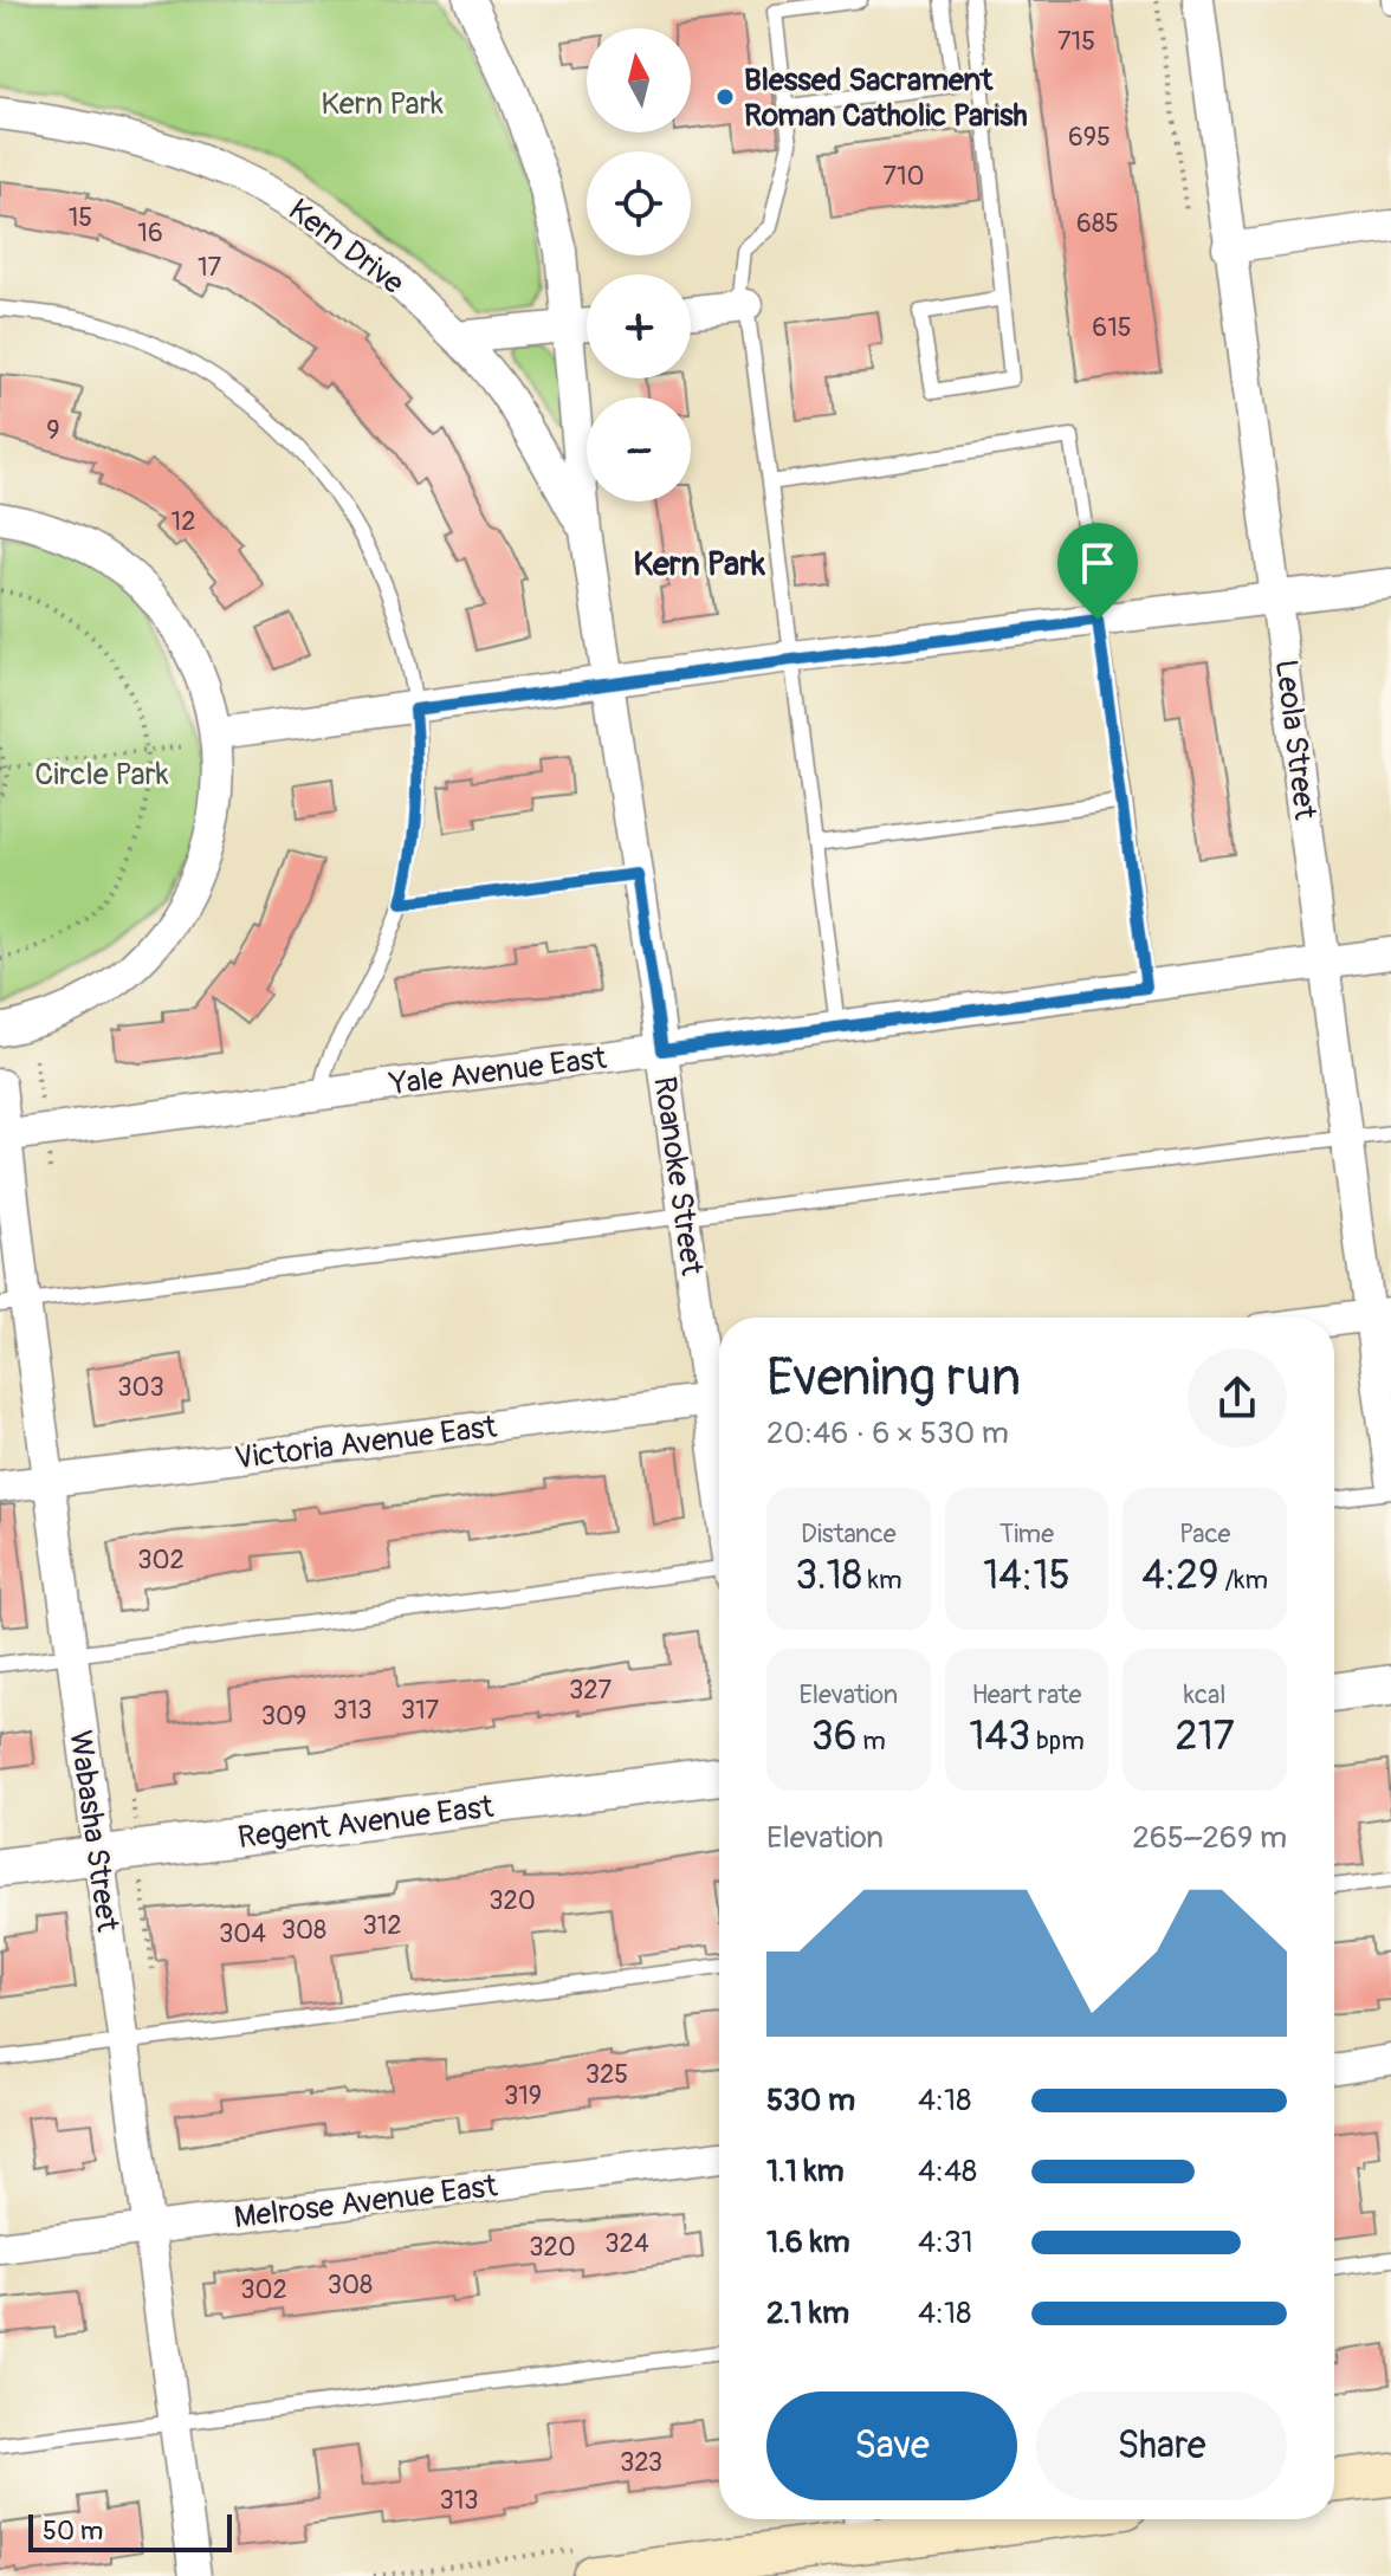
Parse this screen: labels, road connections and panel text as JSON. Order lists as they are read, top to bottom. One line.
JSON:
{"streets":{"street":["Kern Drive","Leola Street","Yale Avenue East","Roanoke Street","Victoria Avenue East","Regent Avenue East","Wabasha Street","Melrose Avenue East"]},"crossings":[["Kern Drive","Roanoke Street"],["Leola Street","Yale Avenue East"],["Yale Avenue East","Roanoke Street"],["Yale Avenue East","Wabasha Street"],["Victoria Avenue East","Wabasha Street"],["Regent Avenue East","Wabasha Street"],["Wabasha Street","Melrose Avenue East"]],"districts":["Kern Park"],"parks":["Kern Park","Circle Park"],"places":["Blessed Sacrament Roman Catholic Parish"],"house_numbers":["715","695","710","15","685","16","17","615","9","12","303","302","327","313","317","309","320","312","308","304","325","319","324","320","308","302","323","313"],"scale_bar":"50 m","north":"top","page":{"map_buttons":["+","−"],"heading":["Evening run","20:46 · 6 × 530 m"],"stats":[["Distance","3.18 km"],["Time","14:15"],["Pace","4:29 /km"],["Elevation","36 m"],["Heart rate","143 bpm"],["kcal","217"]],"chart":["Elevation","265–269 m"],"list":[{"name":"530 m","note":"4:18"},{"name":"1.1 km","note":"4:48"},{"name":"1.6 km","note":"4:31"},{"name":"2.1 km","note":"4:18"}],"buttons":["Save","Share"],"scale":"50 m"}}
